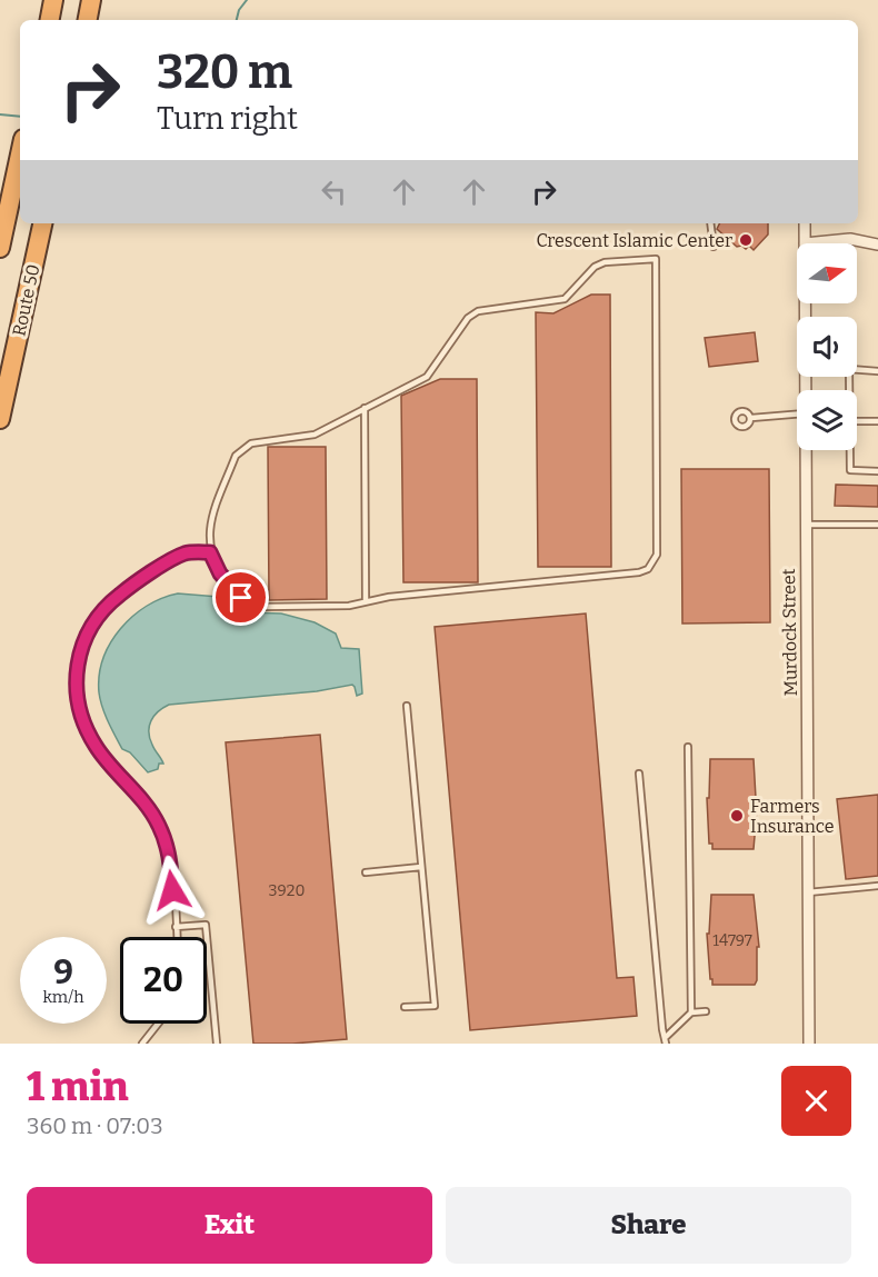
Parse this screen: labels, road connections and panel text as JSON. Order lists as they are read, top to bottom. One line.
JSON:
{"streets":{"highway":["Route 50"],"street":["Murdock Street"]},"places":["Crescent Islamic Center","Farmers Insurance"],"house_numbers":["3920","14797"],"north":"right","page":{"turn":["320 m","Turn right"],"speed":"9 km/h","limit":"20","heading":["1 min","360 m · 07:03"],"buttons":["Exit","Share"]}}
